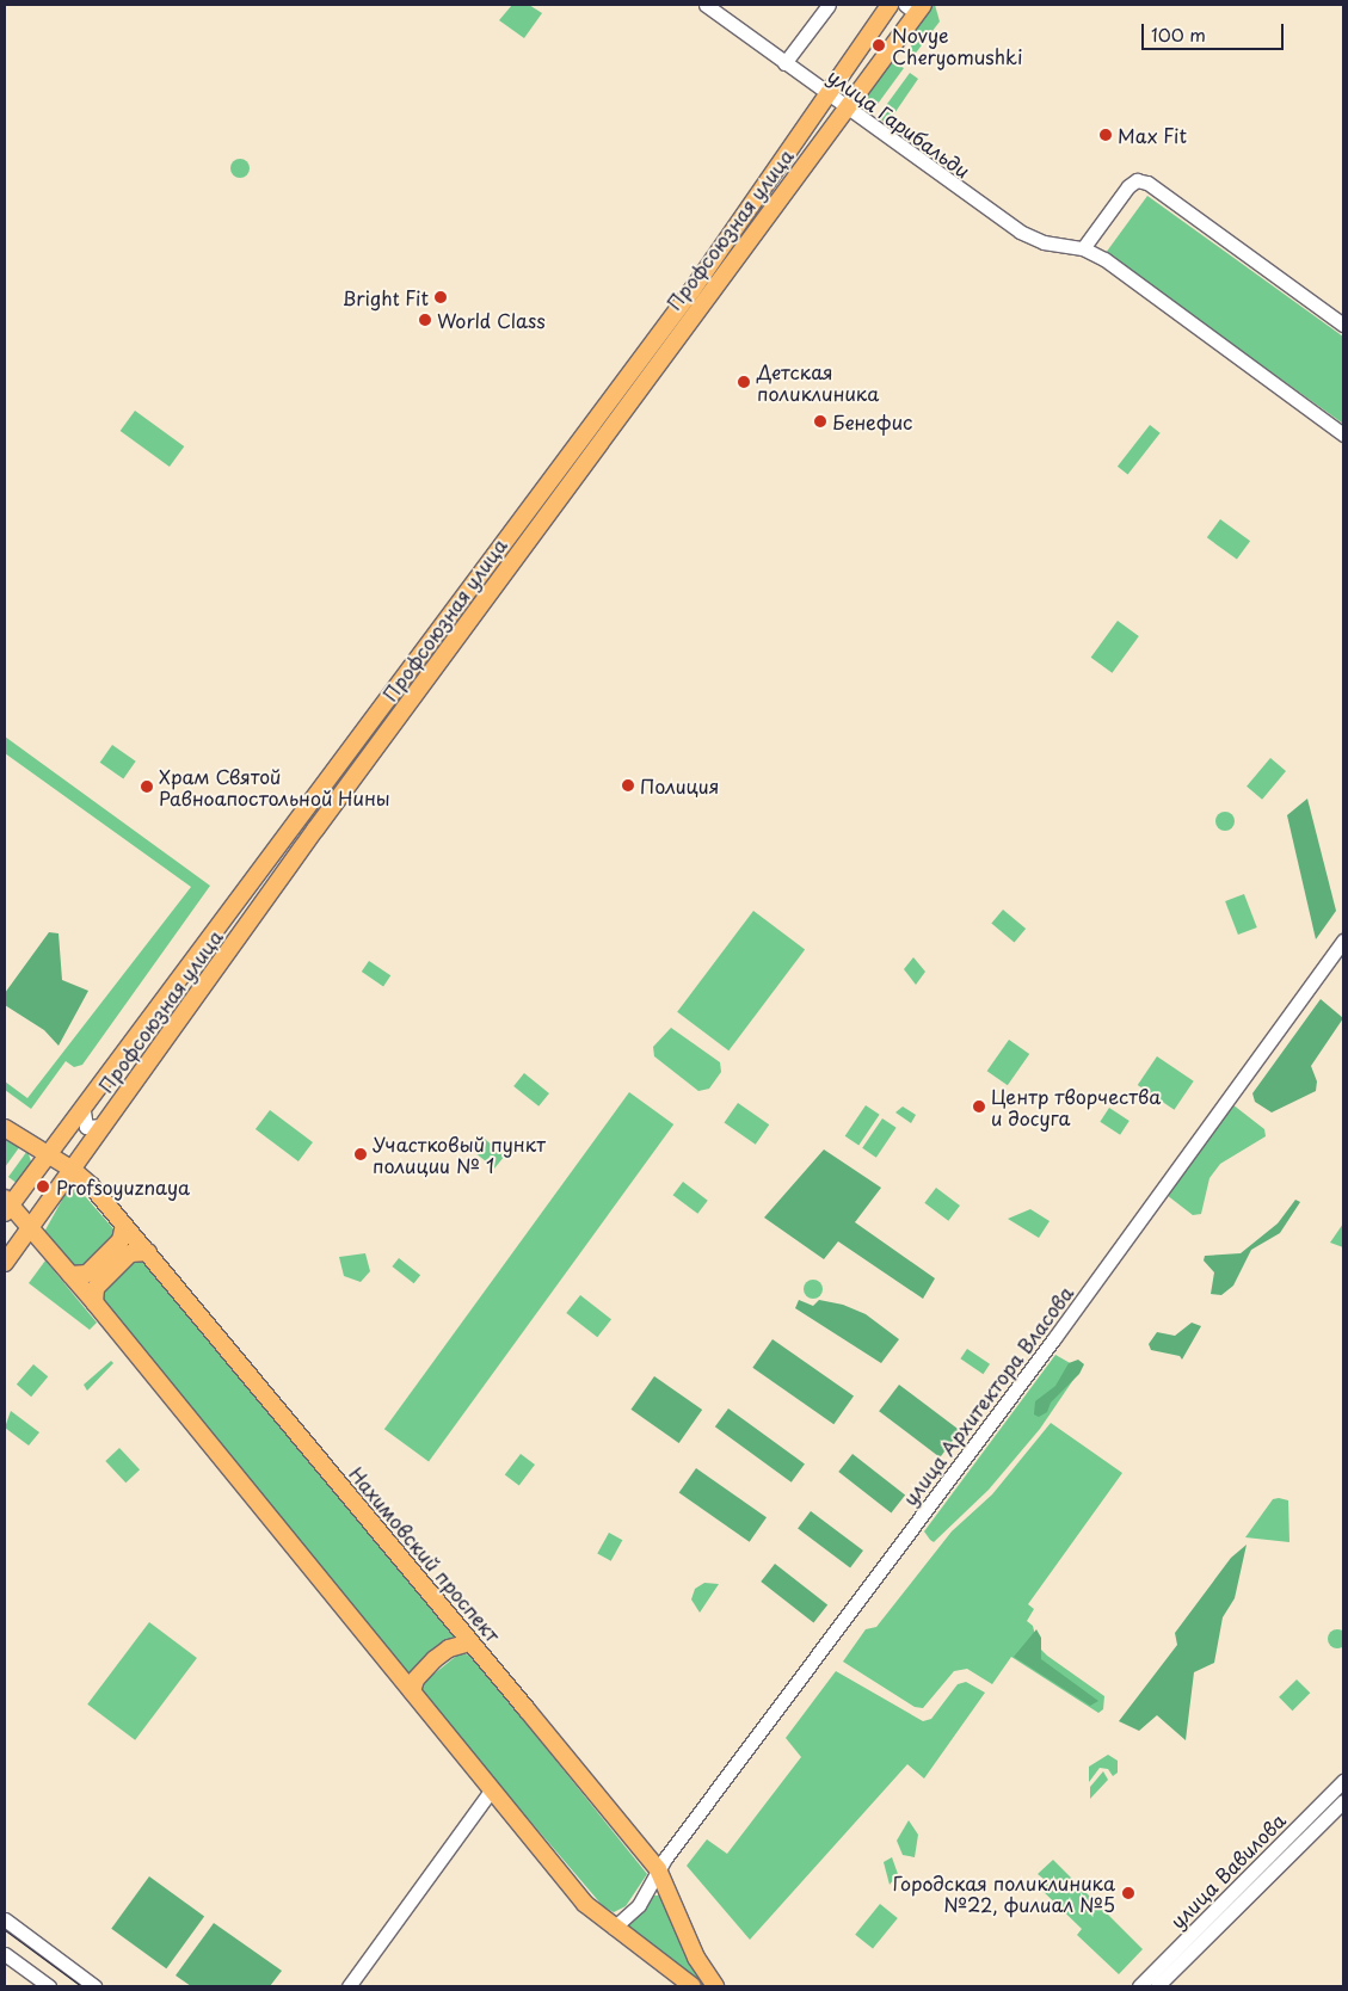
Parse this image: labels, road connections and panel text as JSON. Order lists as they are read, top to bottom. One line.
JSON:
{"streets":{"main road":["Профсоюзная улица","Нахимовский проспект"],"street":["улица Гарибальди","улица Архитектора Власова","улица Вавилова"]},"crossings":[["улица Гарибальди","Профсоюзная улица"],["Профсоюзная улица","Нахимовский проспект"],["улица Архитектора Власова","Нахимовский проспект"]],"places":["Novye Cheryomushki","Max Fit","Bright Fit","World Class","Детская поликлиника","Бенефис","Полиция","Храм Святой Равноапостольной Нины","Центр творчества и досуга","Участковый пункт полиции № 1","Profsoyuznaya","Городская поликлиника №22, филиал №5"],"scale_bar":"100 m"}
